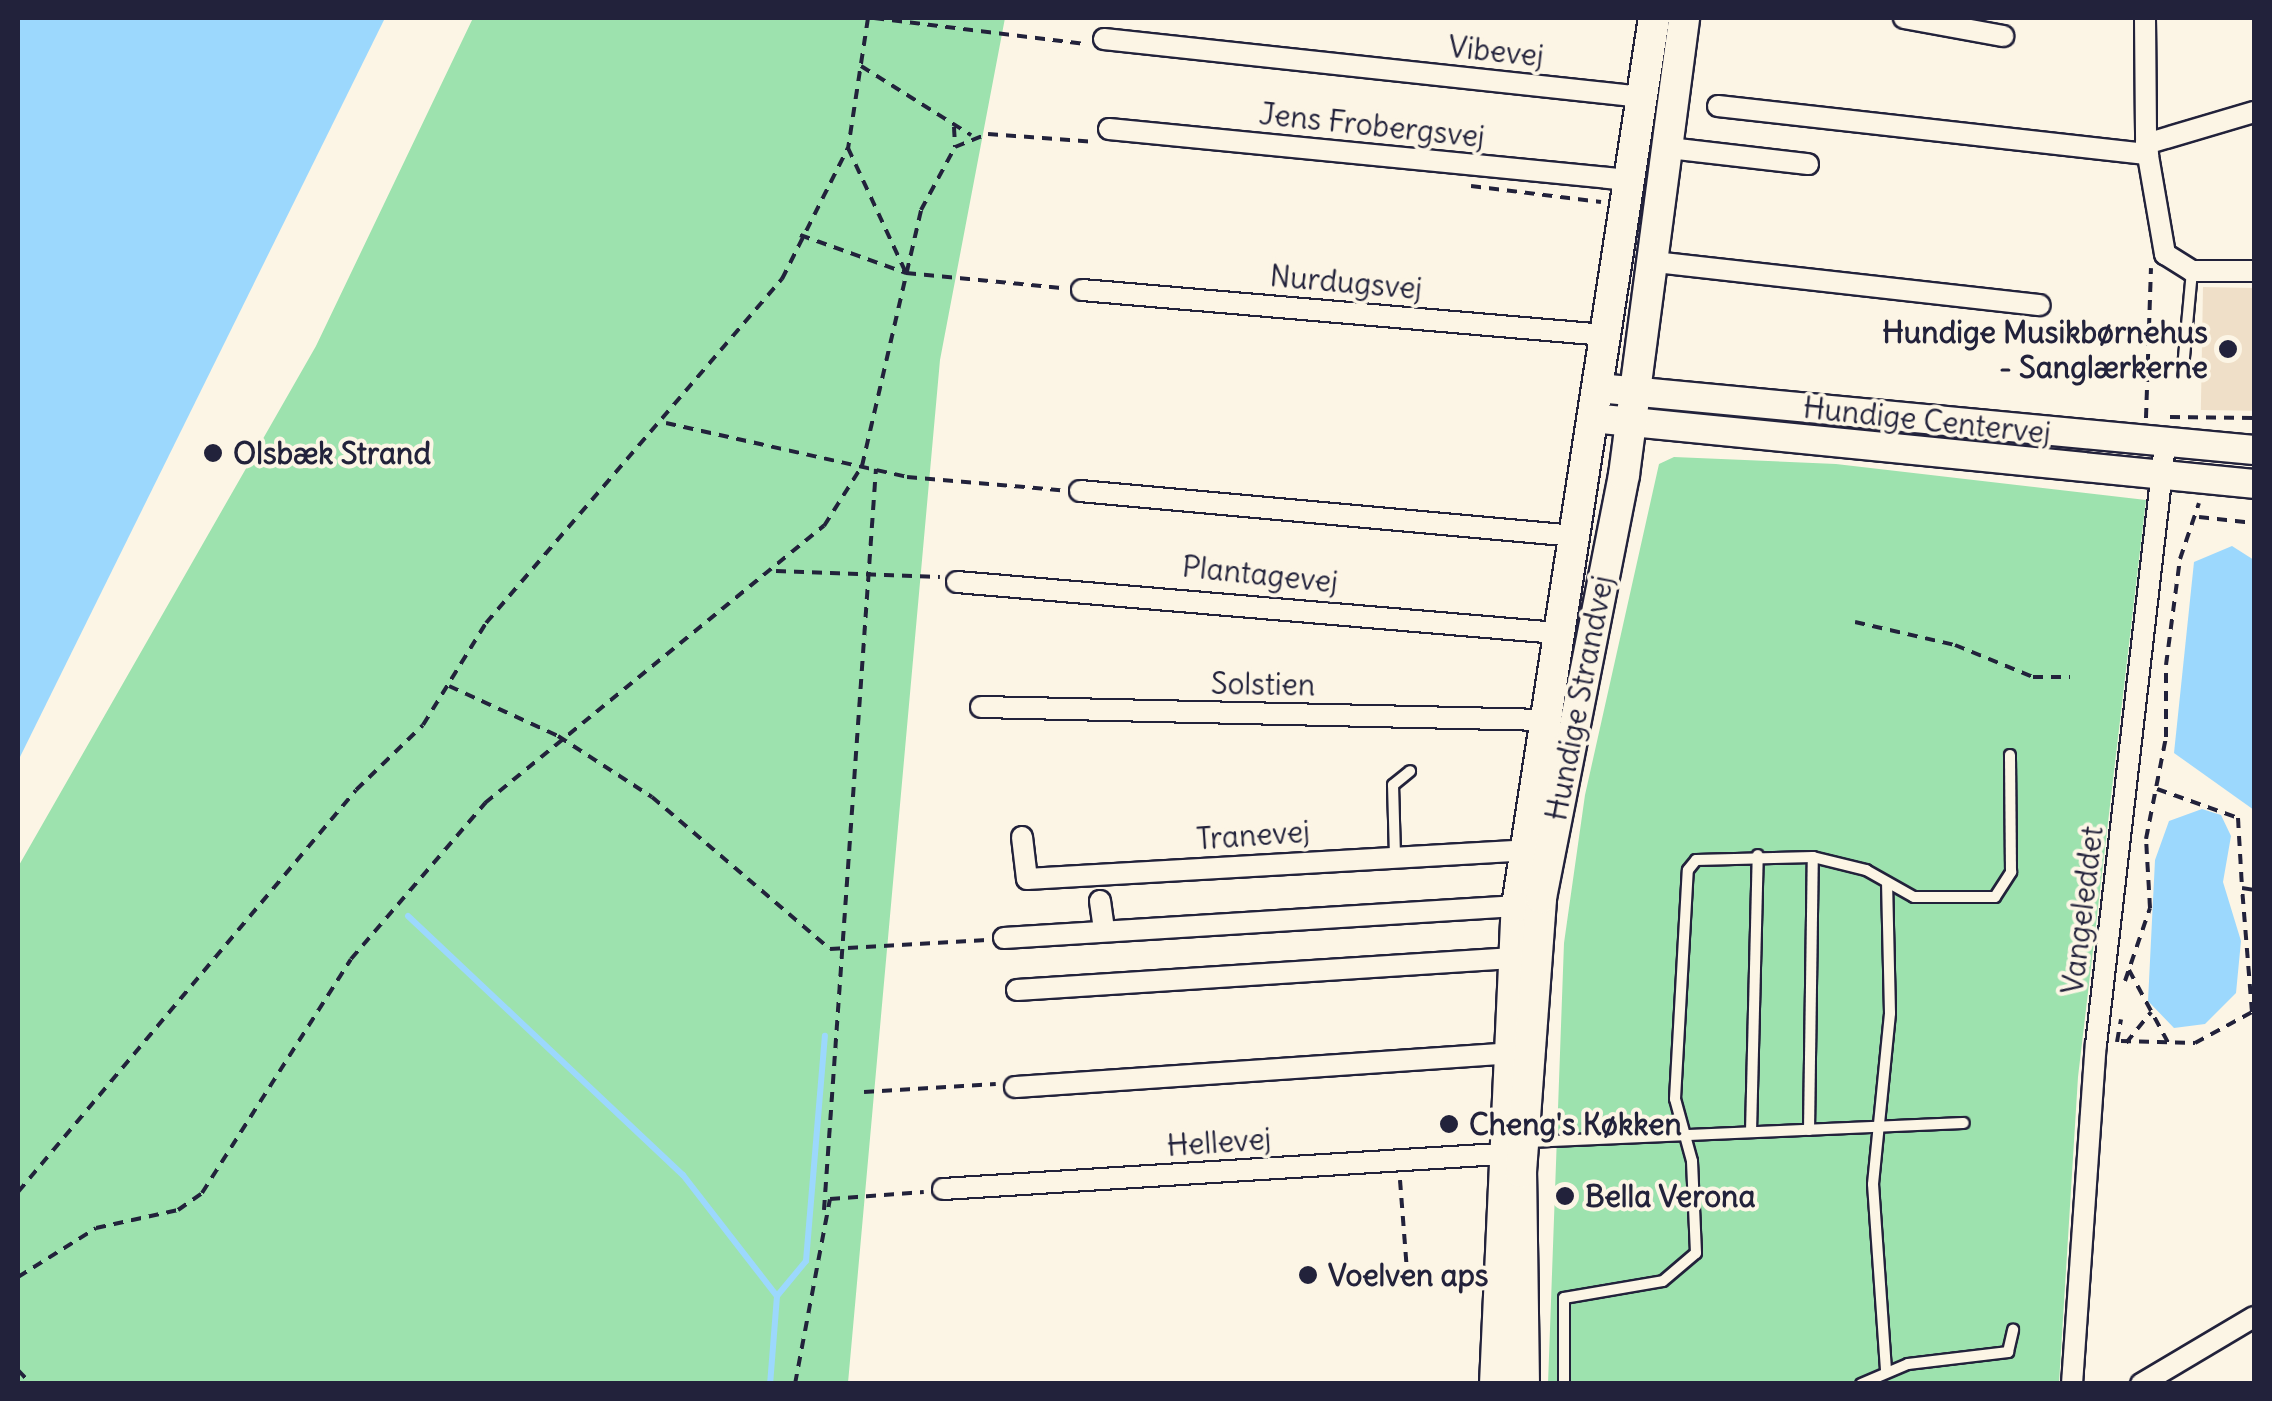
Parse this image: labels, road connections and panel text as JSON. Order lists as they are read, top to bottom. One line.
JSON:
{"streets":{"main road":["Hundige Strandvej"],"street":["Vibevej","Jens Frobergsvej","Nurdugsvej","Hundige Centervej","Plantagevej","Solstien","Tranevej","Vangeleddet","Hellevej"]},"crossings":[["Vibevej","Hundige Strandvej"],["Jens Frobergsvej","Hundige Strandvej"],["Nurdugsvej","Hundige Strandvej"],["Hundige Centervej","Hundige Strandvej"],["Hundige Centervej","Vangeleddet"],["Plantagevej","Hundige Strandvej"],["Solstien","Hundige Strandvej"],["Hundige Strandvej","Tranevej"],["Hundige Strandvej","Hellevej"]],"places":["Hundige Musikbørnehus - Sanglærkerne","Olsbæk Strand","Cheng's Køkken","Bella Verona","Voelven aps"]}
